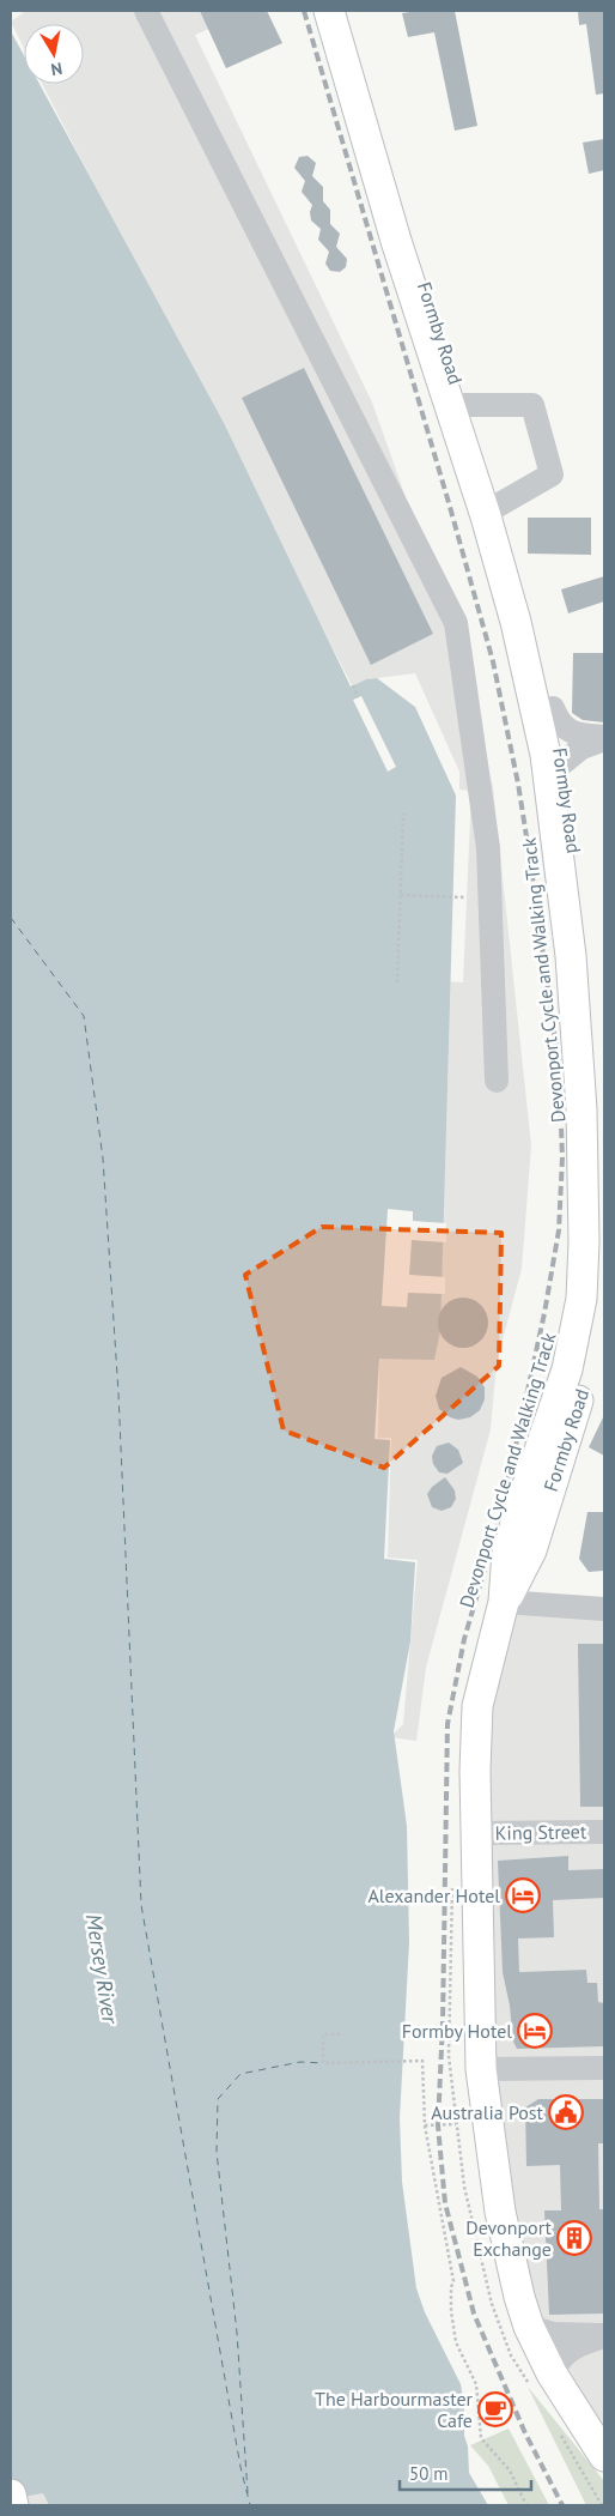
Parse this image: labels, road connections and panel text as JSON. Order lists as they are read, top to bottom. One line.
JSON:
{"streets":{"main road":["Formby Road"],"street":["King Street"]},"crossings":[["Formby Road","King Street"]],"water":["Mersey River"],"places":{"hotel":["Alexander Hotel","Formby Hotel"],"public building":["Australia Post"],"building":["Devonport Exchange"],"cafe":["The Harbourmaster Cafe"]},"scale_bar":"50 m","north":"bottom"}
